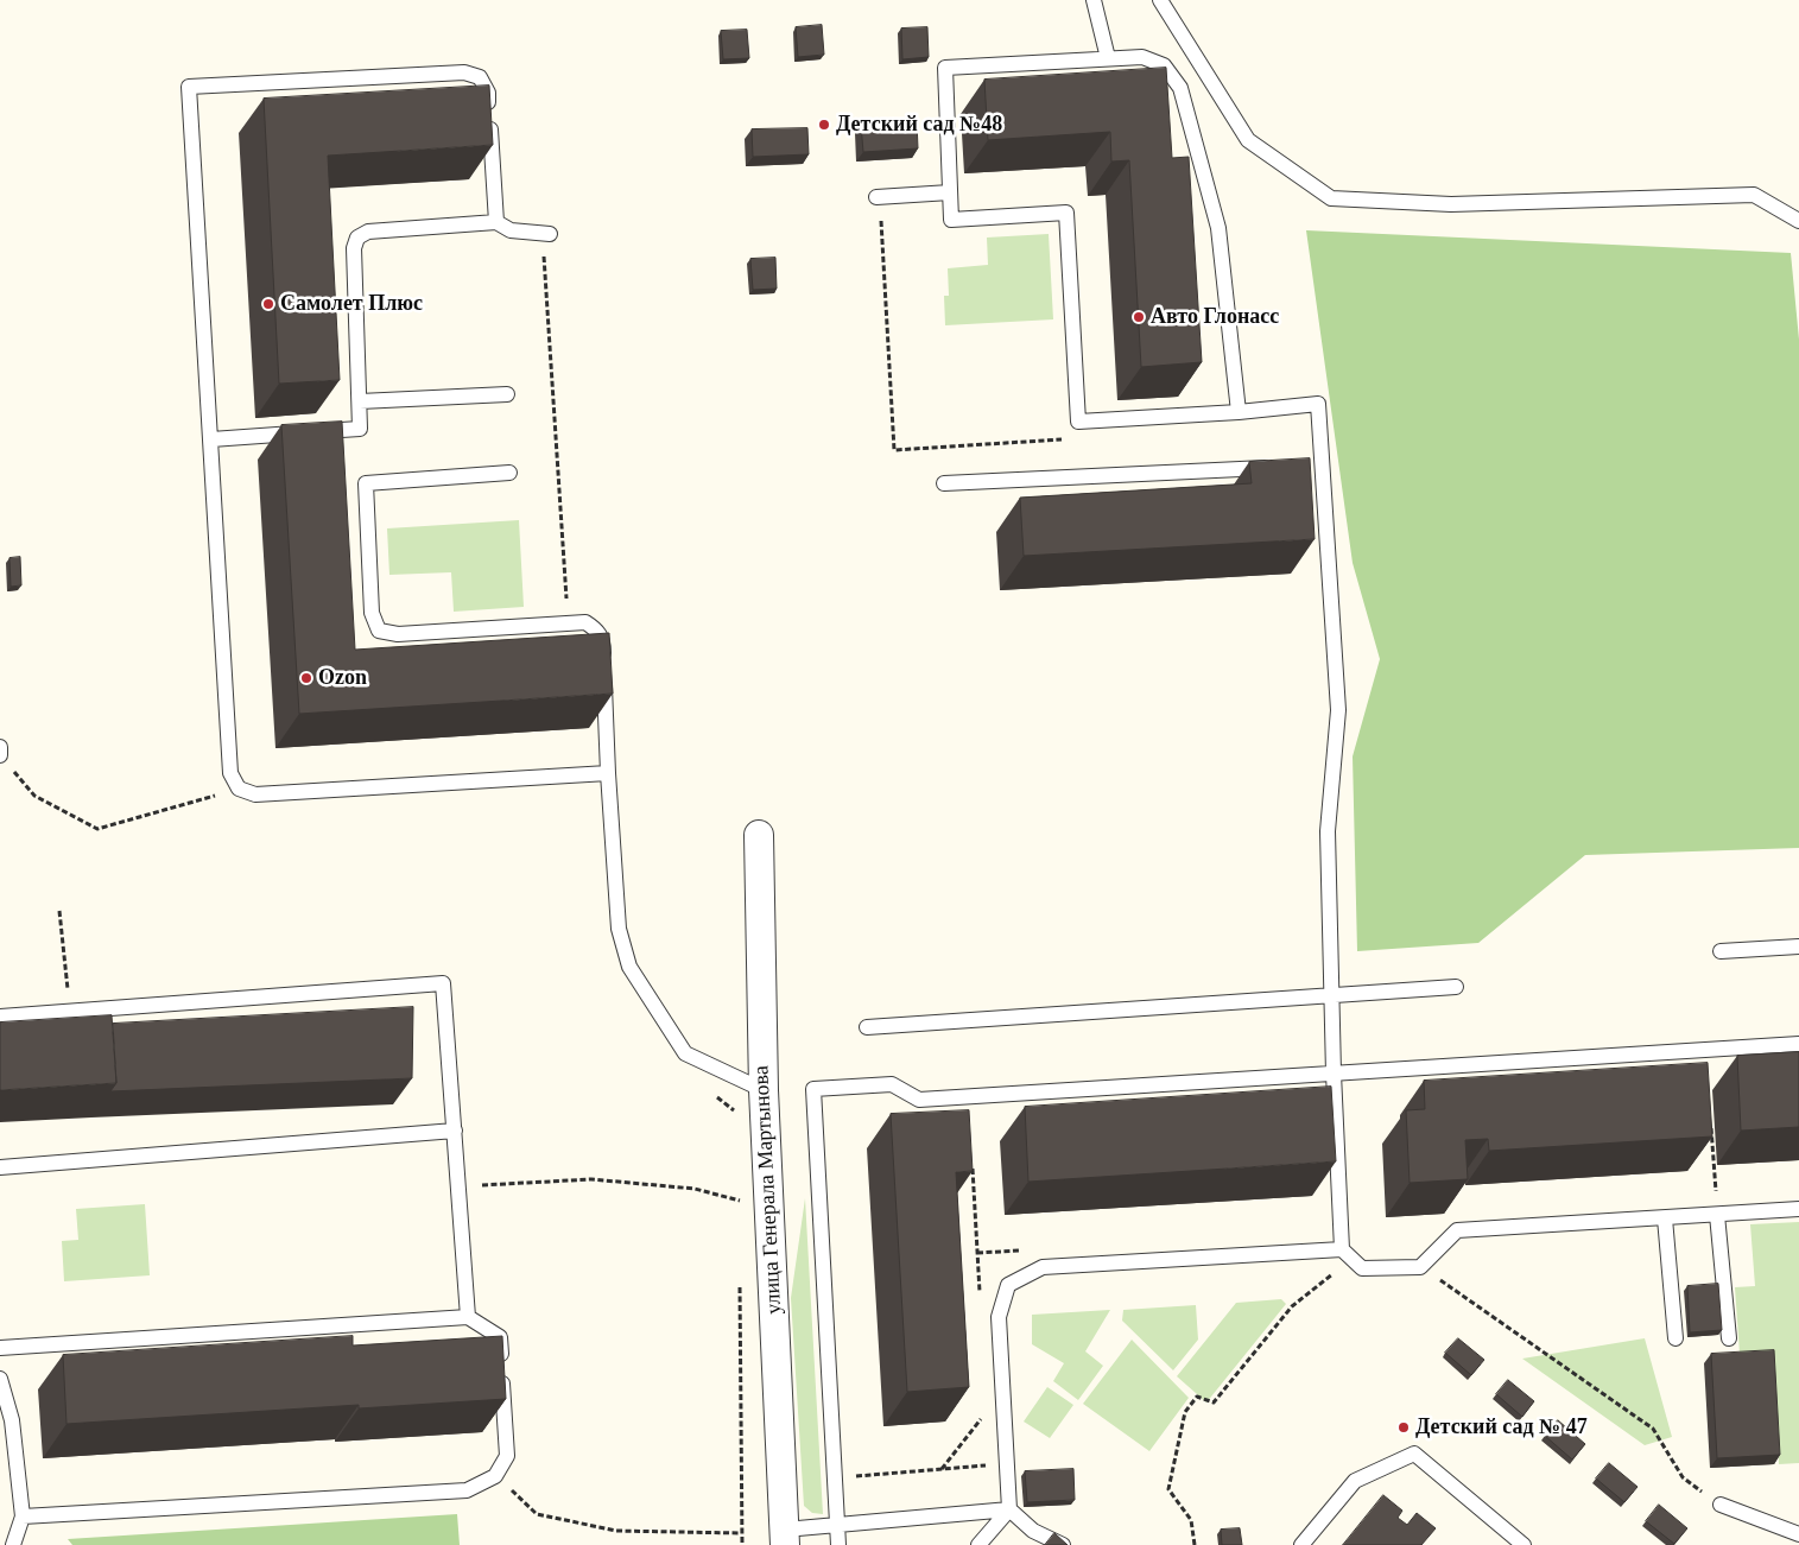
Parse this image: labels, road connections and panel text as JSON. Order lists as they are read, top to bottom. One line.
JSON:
{"streets":{"street":["улица Генерала Мартынова"]},"places":["Детский сад №48","Самолет Плюс","Авто Глонасс","Ozon","Детский сад № 47"]}
